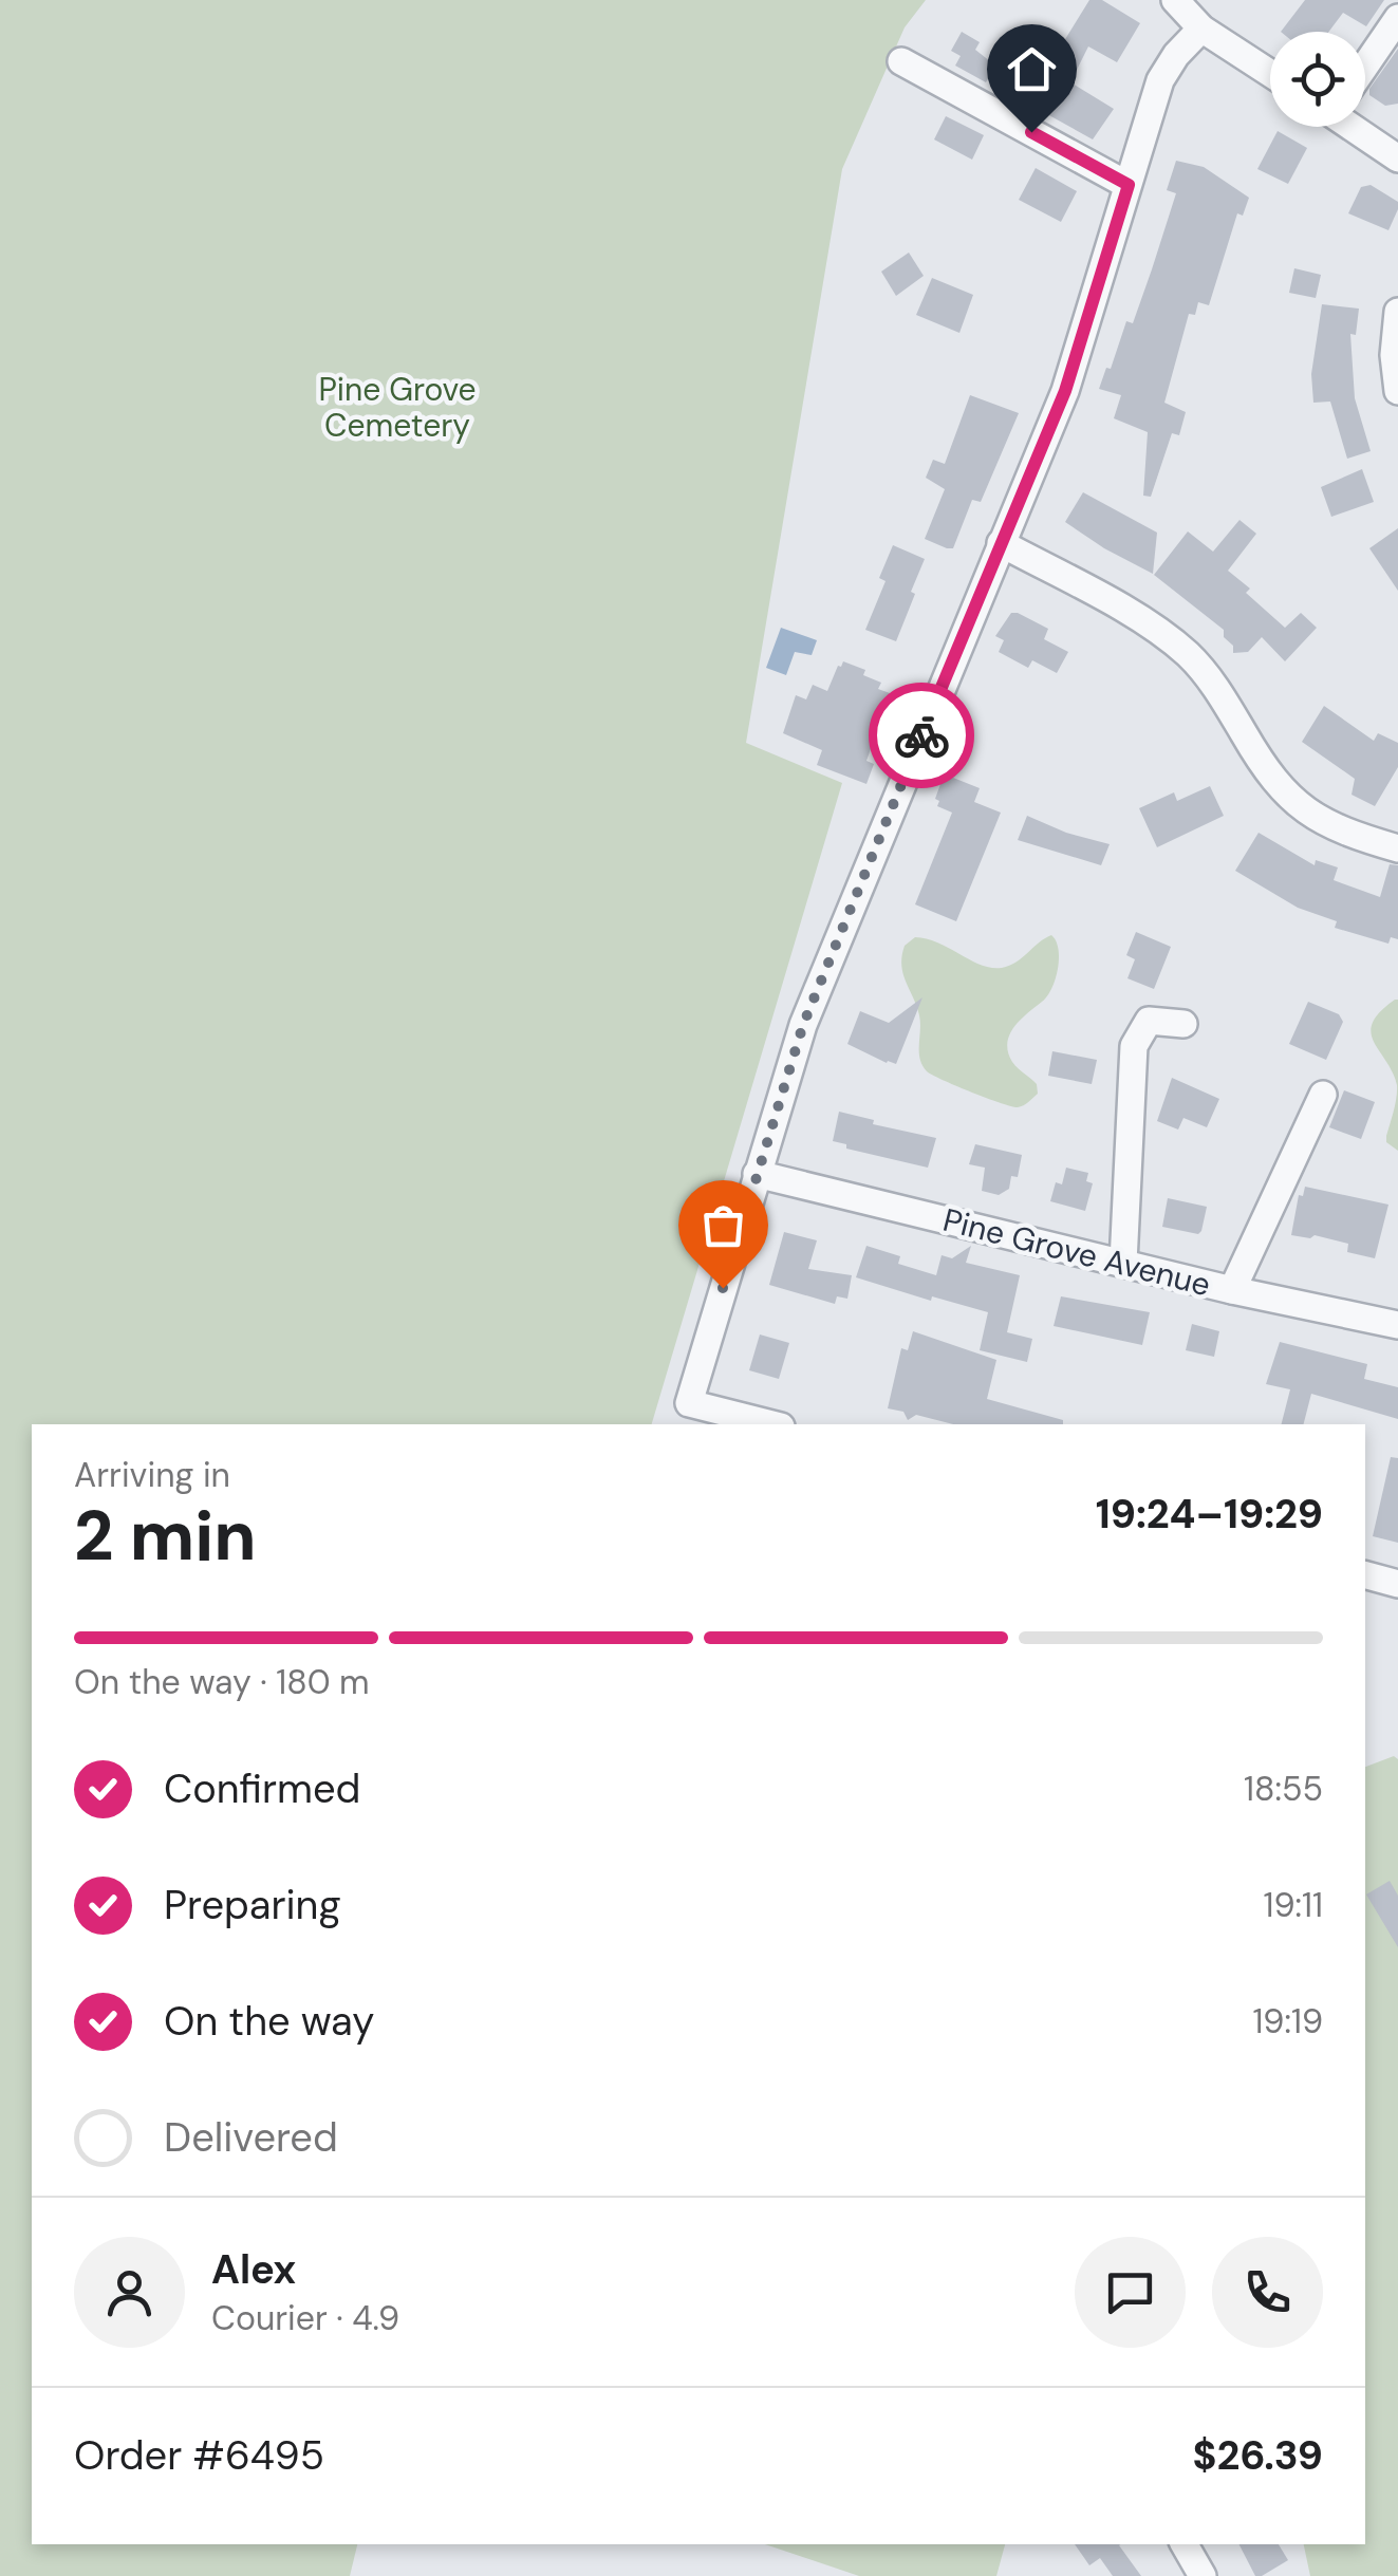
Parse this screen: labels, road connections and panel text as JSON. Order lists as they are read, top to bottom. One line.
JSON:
{"streets":{"street":["Pine Grove Avenue"]},"parks":["Pine Grove Cemetery"],"page":{"heading":["2 min","Arriving in","19:24–19:29"],"panel":["Alex","Courier · 4.9","Order #6495","$26.39"],"bar":"On the way · 180 m","list":[["Confirmed","18:55"],["Preparing","19:11"],["On the way","19:19"],"Delivered"]}}
